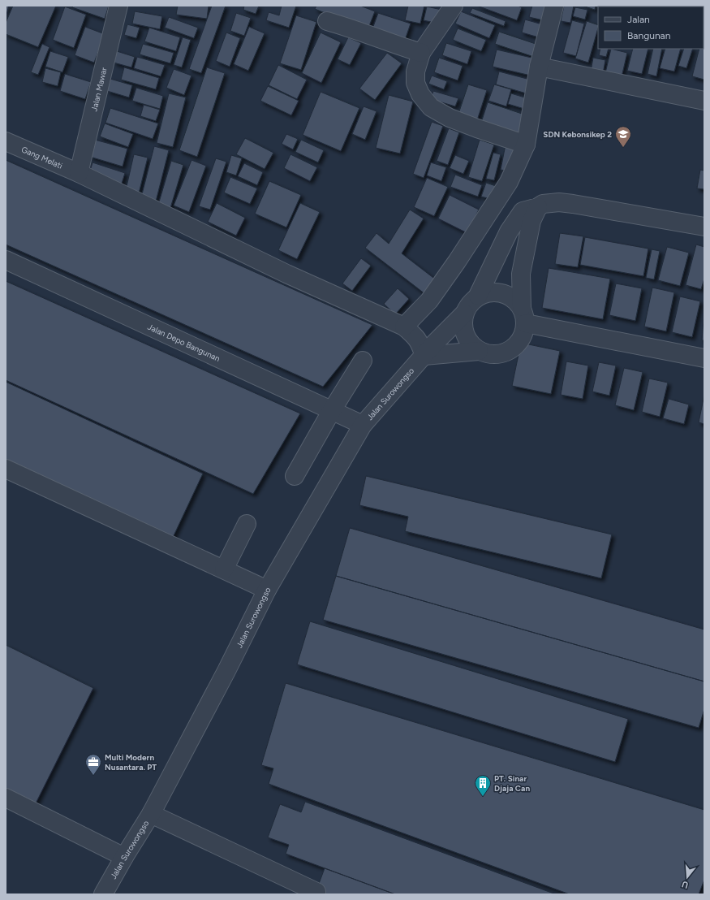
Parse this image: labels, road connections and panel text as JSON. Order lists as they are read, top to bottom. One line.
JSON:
{"streets":{"street":["Jalan Mawar","Gang Melati","Jalan Depo Bangunan","Jalan Surowongso"]},"crossings":[["Jalan Mawar","Gang Melati"],["Gang Melati","Jalan Surowongso"],["Jalan Depo Bangunan","Jalan Surowongso"]],"places":{"school or university":["SDN Kebonsikep 2"],"office":["Multi Modern Nusantara. PT"],"building":["PT. Sinar Djaja Can"]},"legend":["Jalan","Bangunan"],"north":"bottom"}
